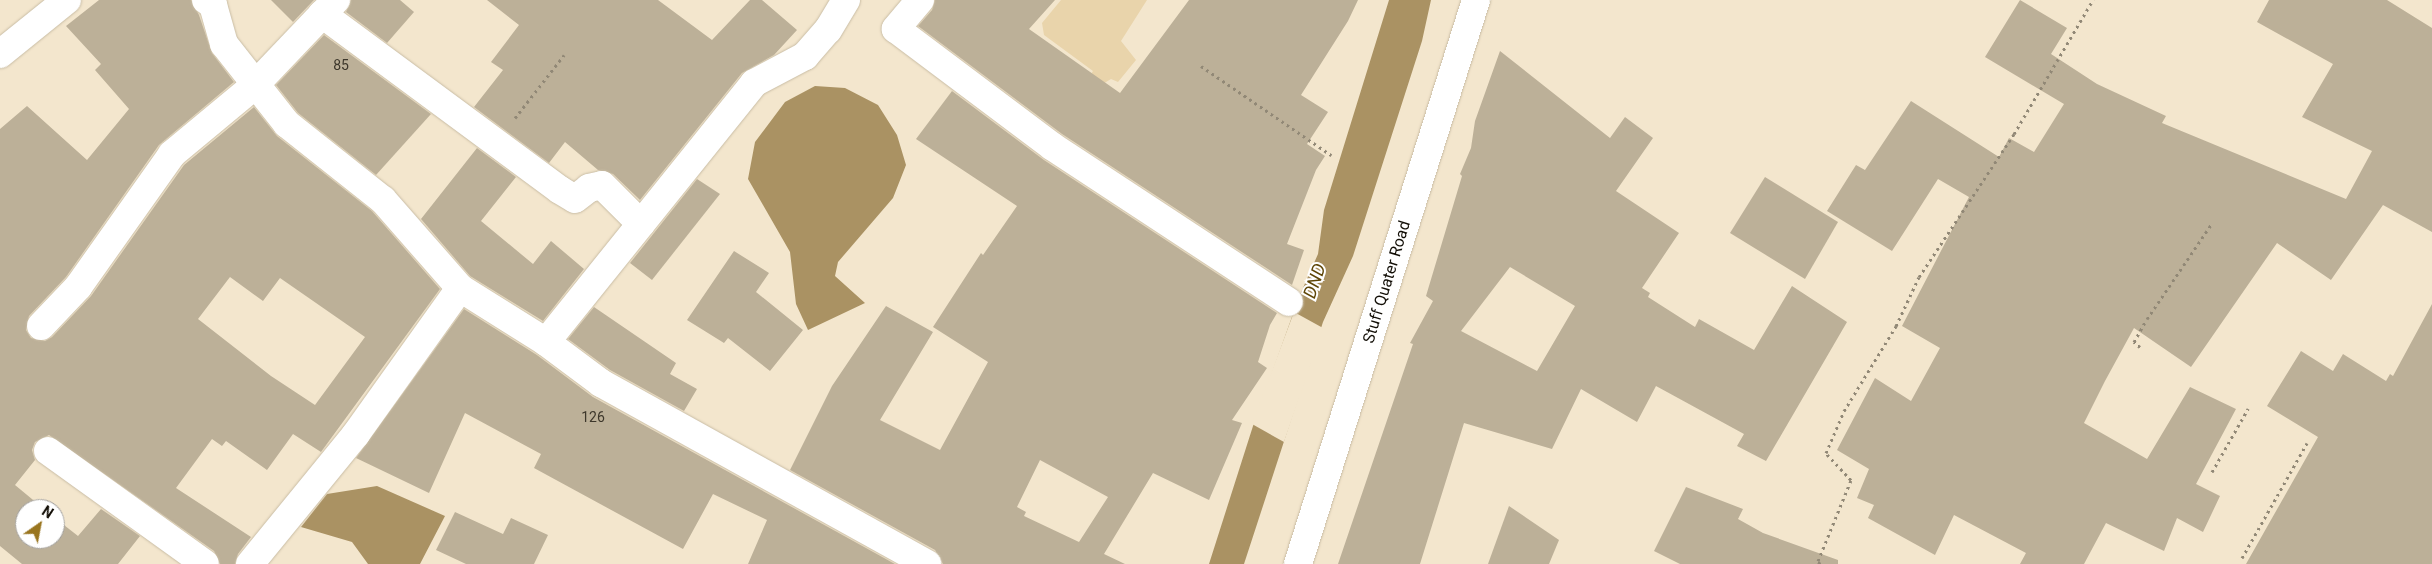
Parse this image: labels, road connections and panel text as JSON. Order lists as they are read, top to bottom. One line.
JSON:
{"streets":{"street":["Stuff Quater Road"]},"water":["DND"],"house_numbers":["85","126"],"north":"top right"}
